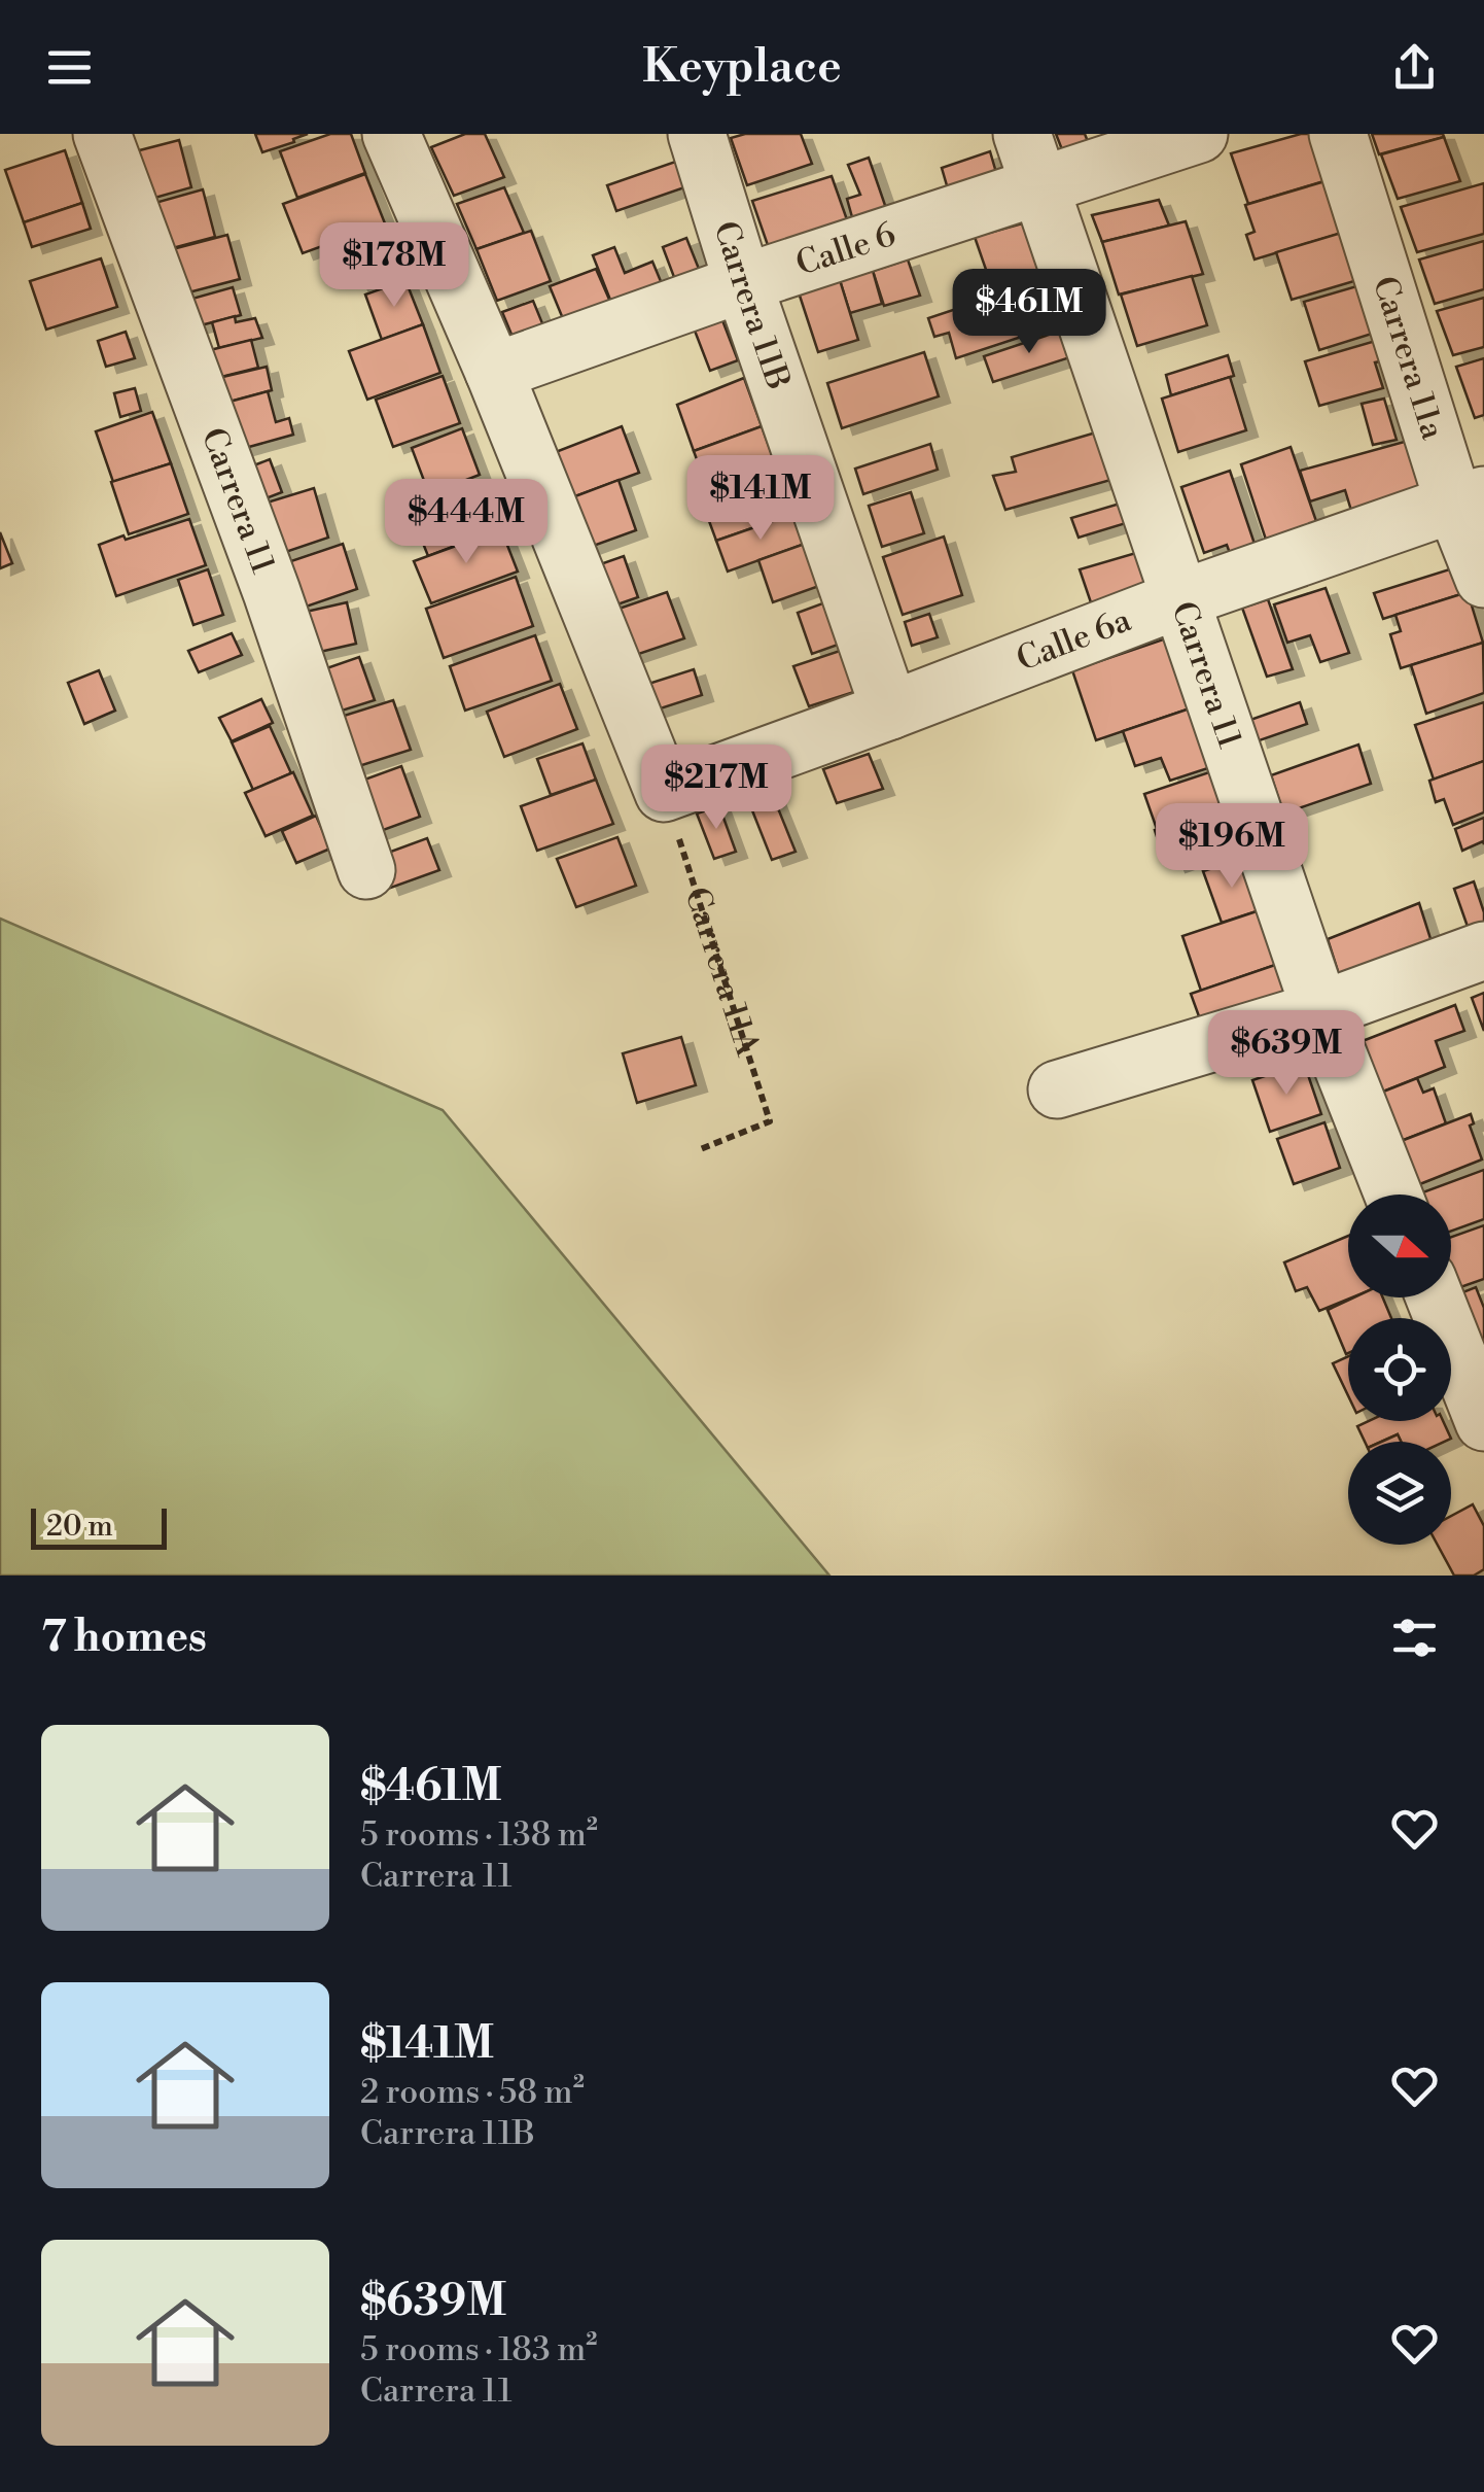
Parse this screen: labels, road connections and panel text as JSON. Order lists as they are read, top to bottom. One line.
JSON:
{"streets":{"street":["Calle 6","Carrera 11B","Carrera 11a","Carrera 11","Calle 6a"],"path":["Carrera 11A"]},"crossings":[["Calle 6","Carrera 11B"],["Calle 6","Carrera 11"],["Carrera 11B","Calle 6a"],["Carrera 11a","Calle 6a"],["Carrera 11","Calle 6a"],["Calle 6a","Carrera 11A"]],"scale_bar":"20 m","north":"right","page":{"header":"Keyplace","price":["$178M","$461M","$141M","$444M","$217M","$196M","$639M"],"scale":"20 m","heading":"7 homes","list":[{"name":"$461M","note":"5 rooms · 138 m² · Carrera 11"},{"name":"$141M","note":"2 rooms · 58 m² · Carrera 11B"},{"name":"$639M","note":"5 rooms · 183 m² · Carrera 11"}]}}
